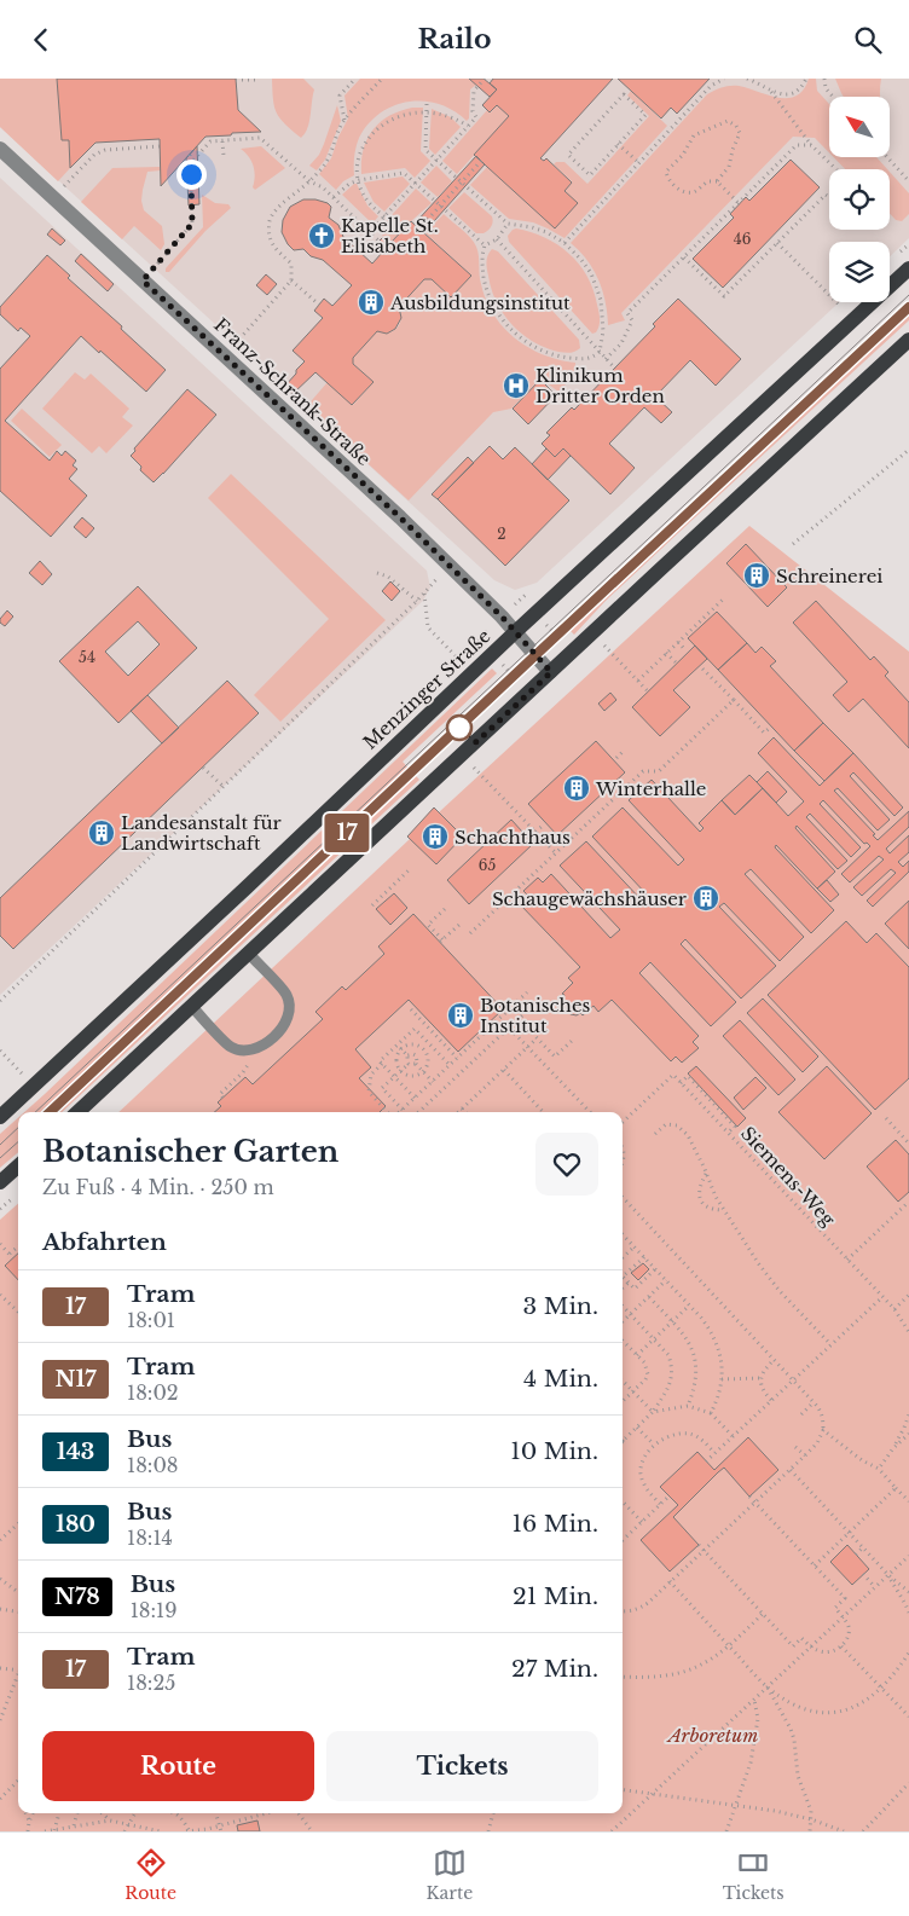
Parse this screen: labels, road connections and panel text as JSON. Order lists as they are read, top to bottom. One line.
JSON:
{"streets":{"main road":["Menzinger Straße"],"street":["Franz-Schrank-Straße"],"path":["Siemens-Weg"]},"crossings":[["Franz-Schrank-Straße","Menzinger Straße"]],"parks":["Arboretum"],"places":{"church":["Kapelle St. Elisabeth"],"building":["Ausbildungsinstitut","Schreinerei","Winterhalle","Landesanstalt für Landwirtschaft","Schachthaus","Schaugewächshäuser","Botanisches Institut"],"hospital":["Klinikum Dritter Orden"]},"lines":["tram line 17"],"house_numbers":["46","2","54","65"],"north":"top left","page":{"header":"Railo","on_map":"17","heading":[["Botanischer Garten","Zu Fuß · 4 Min. · 250 m"],"Abfahrten"],"list":[{"mark":"17","name":"Tram","note":"18:01","value":"3 Min."},{"mark":"N17","name":"Tram","note":"18:02","value":"4 Min."},{"mark":"143","name":"Bus","note":"18:08","value":"10 Min."},{"mark":"180","name":"Bus","note":"18:14","value":"16 Min."},{"mark":"N78","name":"Bus","note":"18:19","value":"21 Min."},{"mark":"17","name":"Tram","note":"18:25","value":"27 Min."}],"buttons":["Route","Tickets"],"tabs":["Route","Karte","Tickets"]}}
